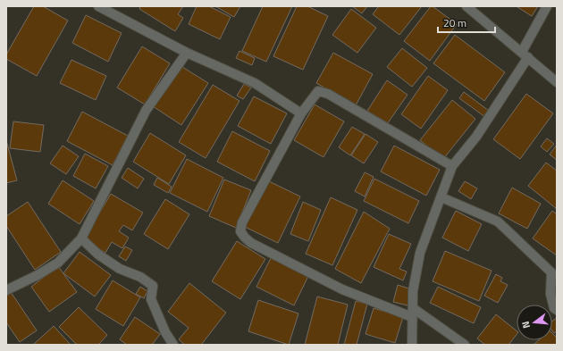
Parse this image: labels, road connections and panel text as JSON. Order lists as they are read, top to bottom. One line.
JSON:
{"scale_bar":"20 m","north":"left"}
